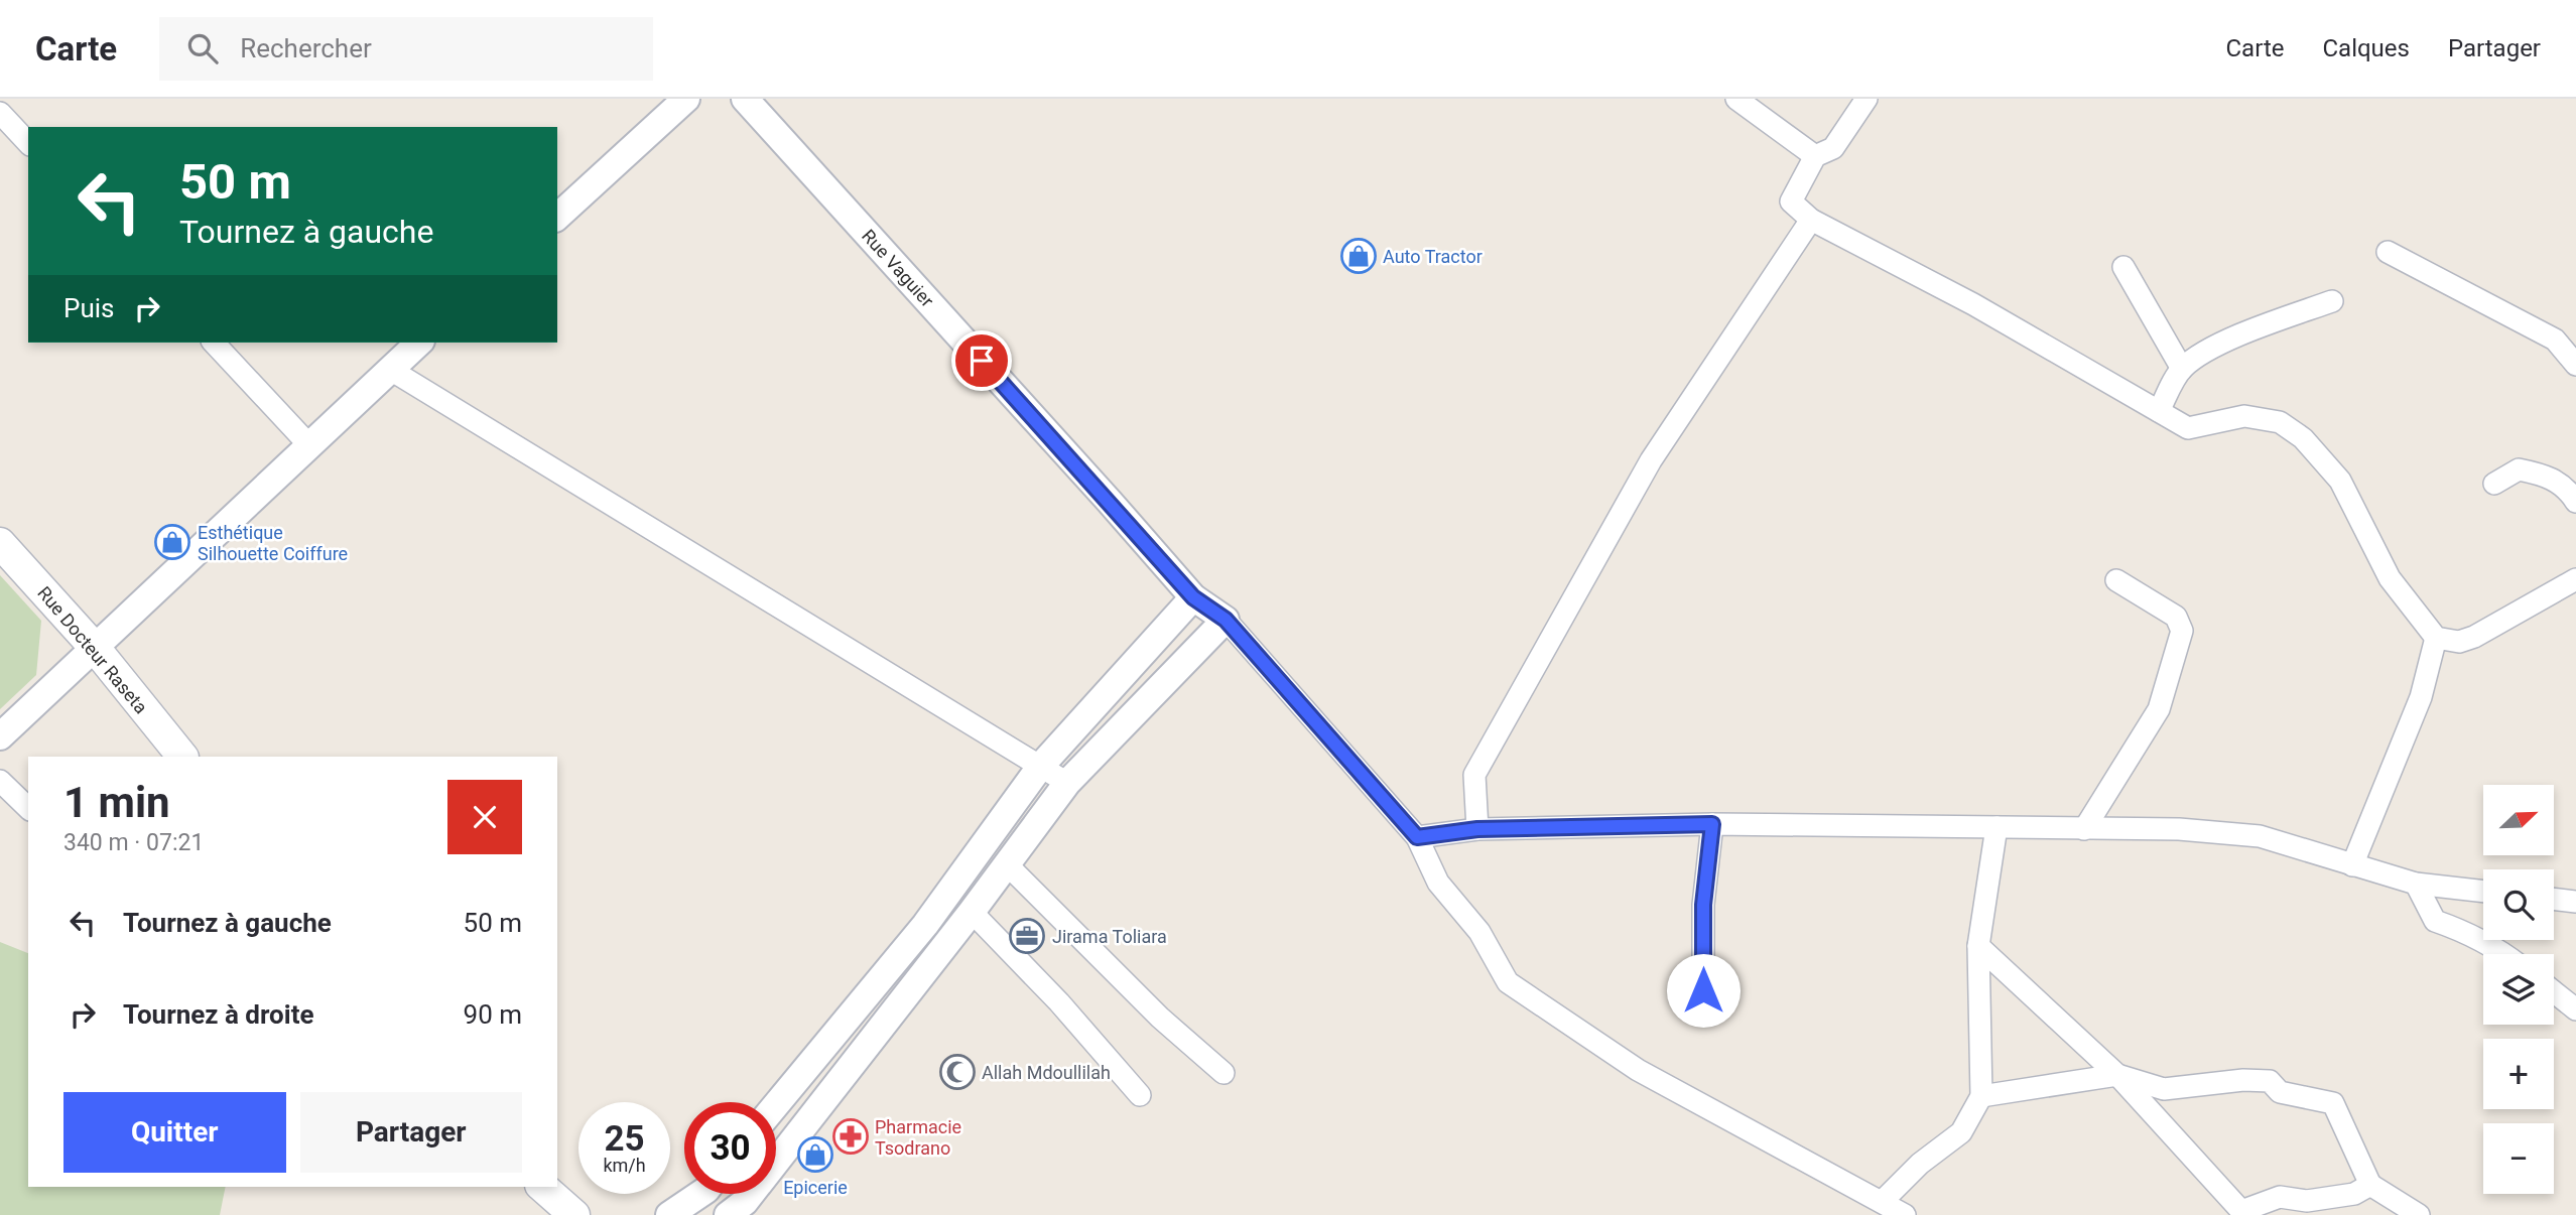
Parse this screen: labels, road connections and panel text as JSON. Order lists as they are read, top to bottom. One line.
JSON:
{"streets":{"main road":["Rue Docteur Raseta"],"street":["Rue Vaguier"]},"places":{"shop":["Auto Tractor","Esthétique Silhouette Coiffure","Epicerie"],"office":["Jirama Toliara"],"mosque":["Allah Mdoullilah"],"pharmacy":["Pharmacie Tsodrano"]},"north":"top right","page":{"header":"Carte","search":"Rechercher","nav":["Carte","Calques","Partager"],"turn":["50 m","Tournez à gauche"],"then":"Puis","heading":["1 min","340 m · 07:21"],"map_buttons":["+","−"],"list":[{"name":"Tournez à gauche","value":"50 m"},{"name":"Tournez à droite","value":"90 m"}],"buttons":["Quitter","Partager"],"speed":"25 km/h","limit":"30"}}
